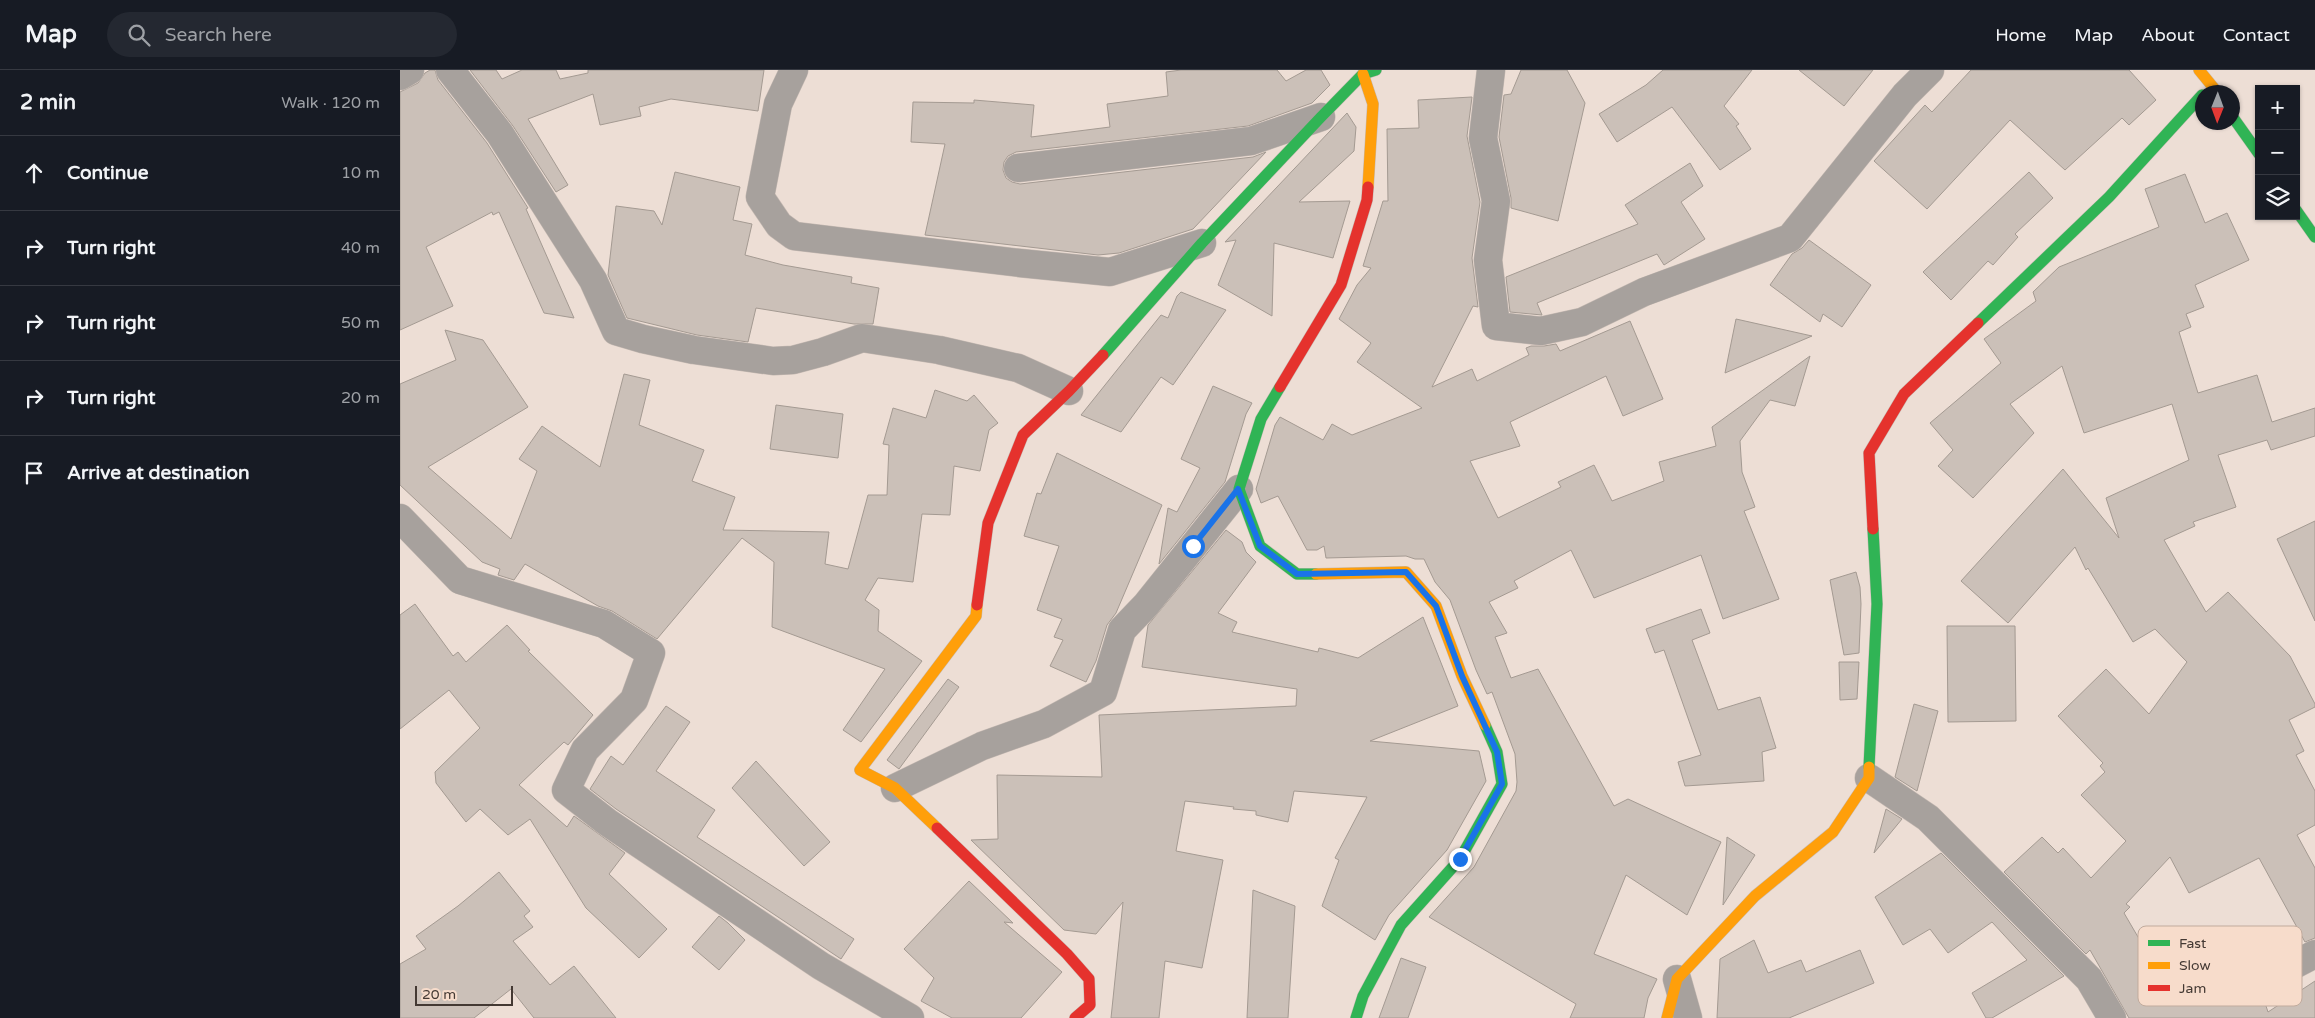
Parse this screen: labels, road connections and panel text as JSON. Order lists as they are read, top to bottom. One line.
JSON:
{"legend":["Fast","Slow","Jam"],"scale_bar":"20 m","north":"bottom","page":{"header":"Map","search":"Search here","nav":["Home","Map","About","Contact"],"heading":["2 min","Walk · 120 m"],"map_buttons":["+","−"],"list":[["Continue","10 m"],["Turn right","40 m"],["Turn right","50 m"],["Turn right","20 m"],"Arrive at destination"],"scale":"20 m"}}
